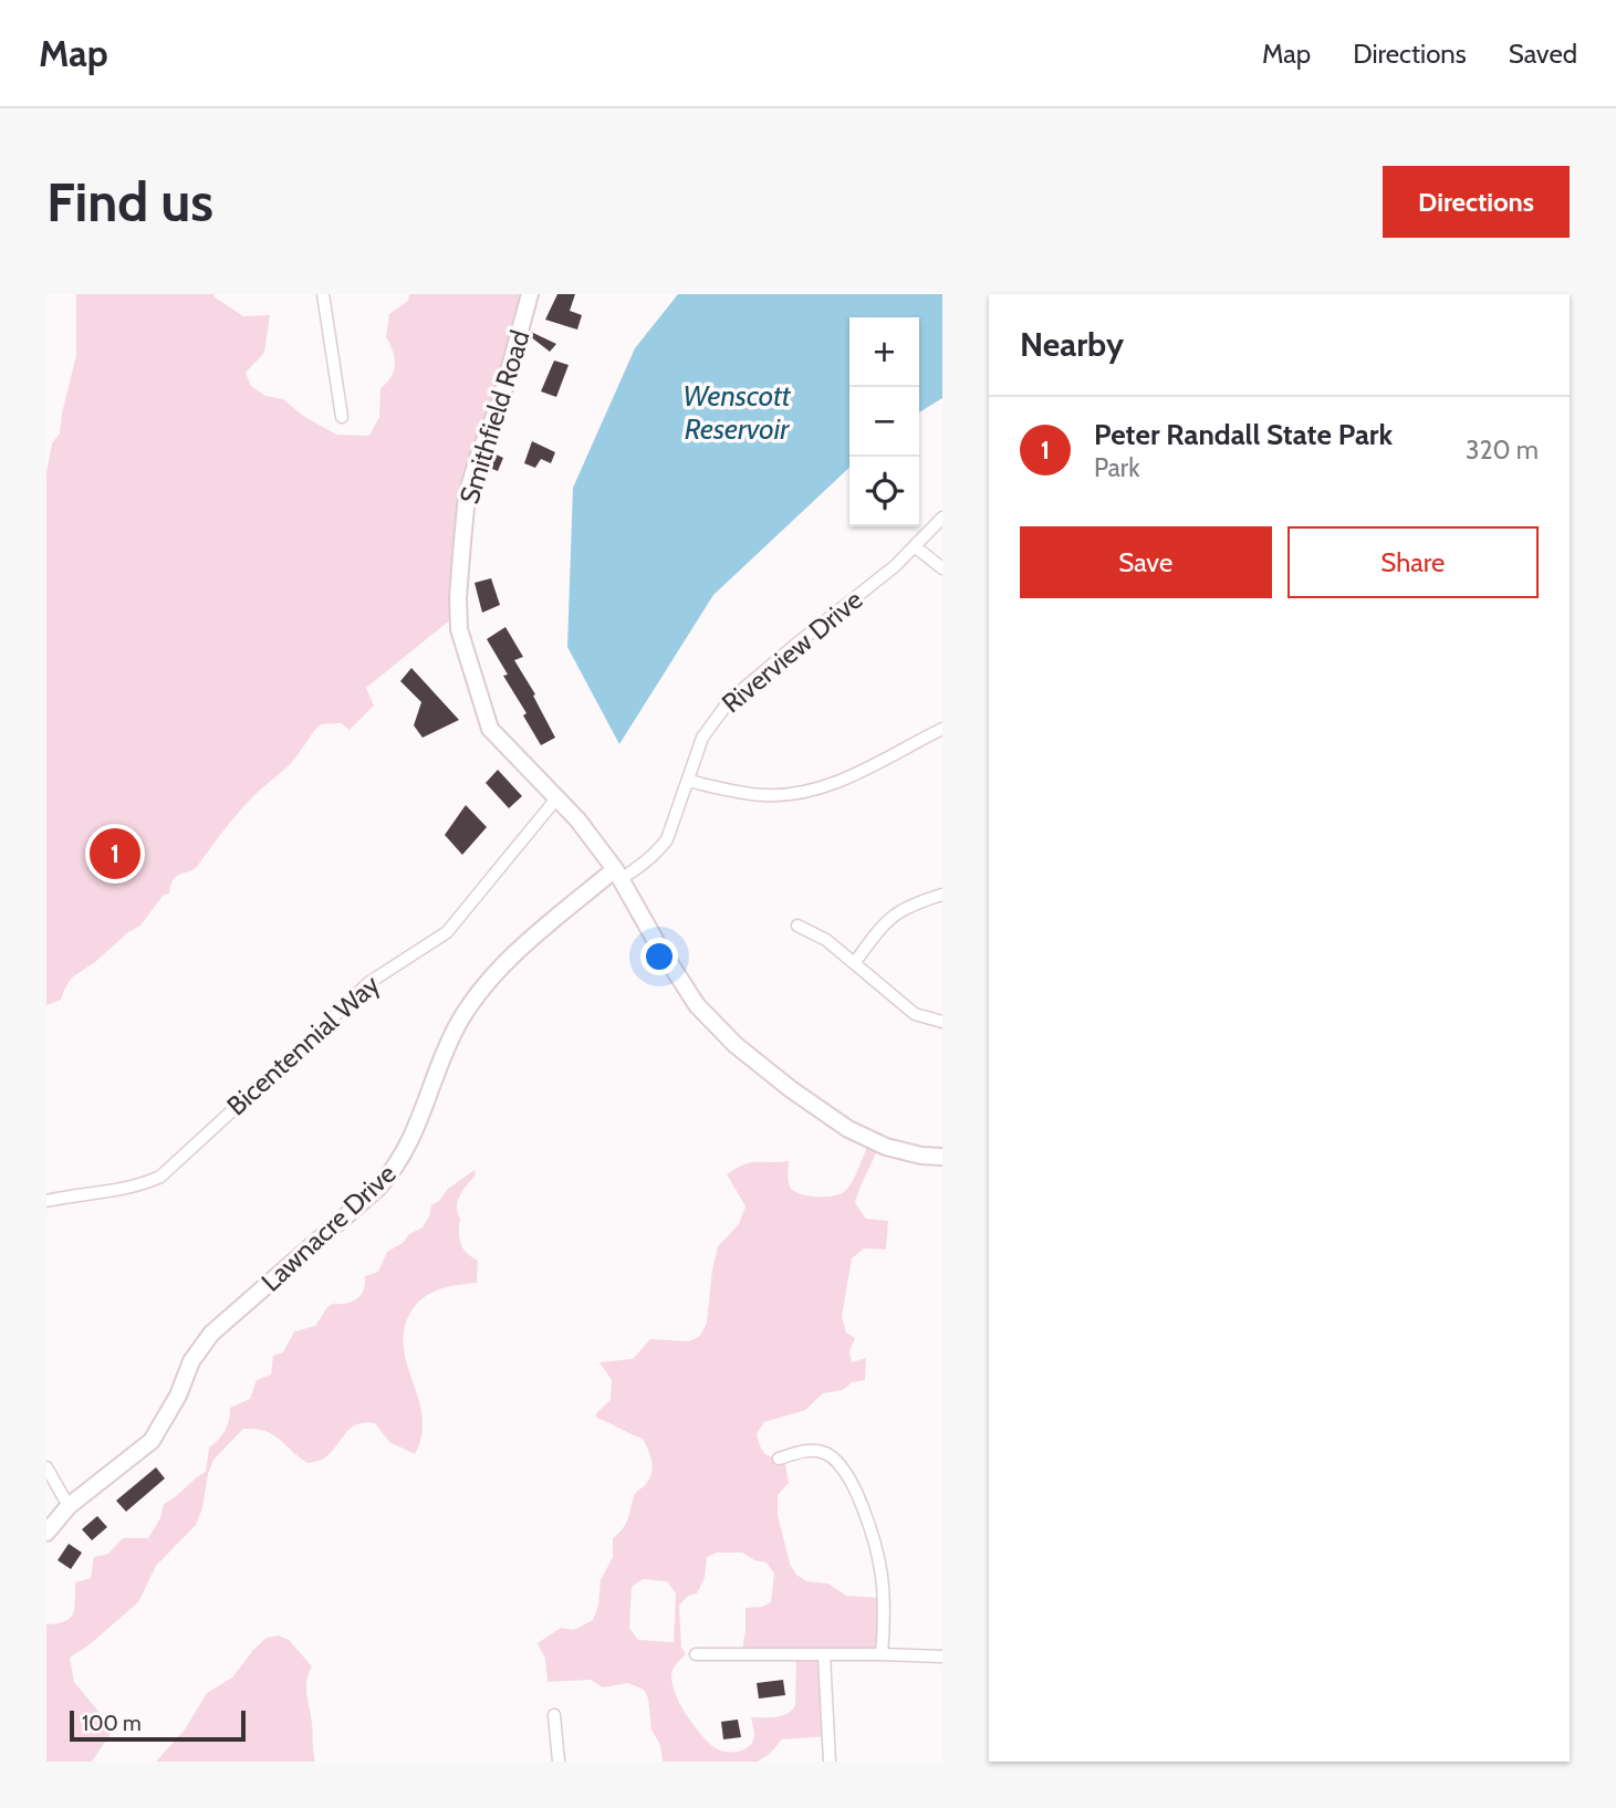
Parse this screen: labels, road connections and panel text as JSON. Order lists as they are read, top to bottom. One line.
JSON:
{"streets":{"street":["Smithfield Road","Riverview Drive","Bicentennial Way","Lawnacre Drive"]},"crossings":[["Smithfield Road","Riverview Drive"],["Smithfield Road","Bicentennial Way"],["Smithfield Road","Lawnacre Drive"],["Riverview Drive","Lawnacre Drive"]],"water":["Wenscott Reservoir"],"scale_bar":"100 m","page":{"header":"Map","nav":["Map","Directions","Saved"],"buttons":["Directions",["Save","Share"]],"title":"Find us","heading":"Nearby","map_buttons":["+","−"],"list":[{"mark":"1","name":"Peter Randall State Park","note":"Park","value":"320 m"}],"pins":"1","scale":"100 m"}}
